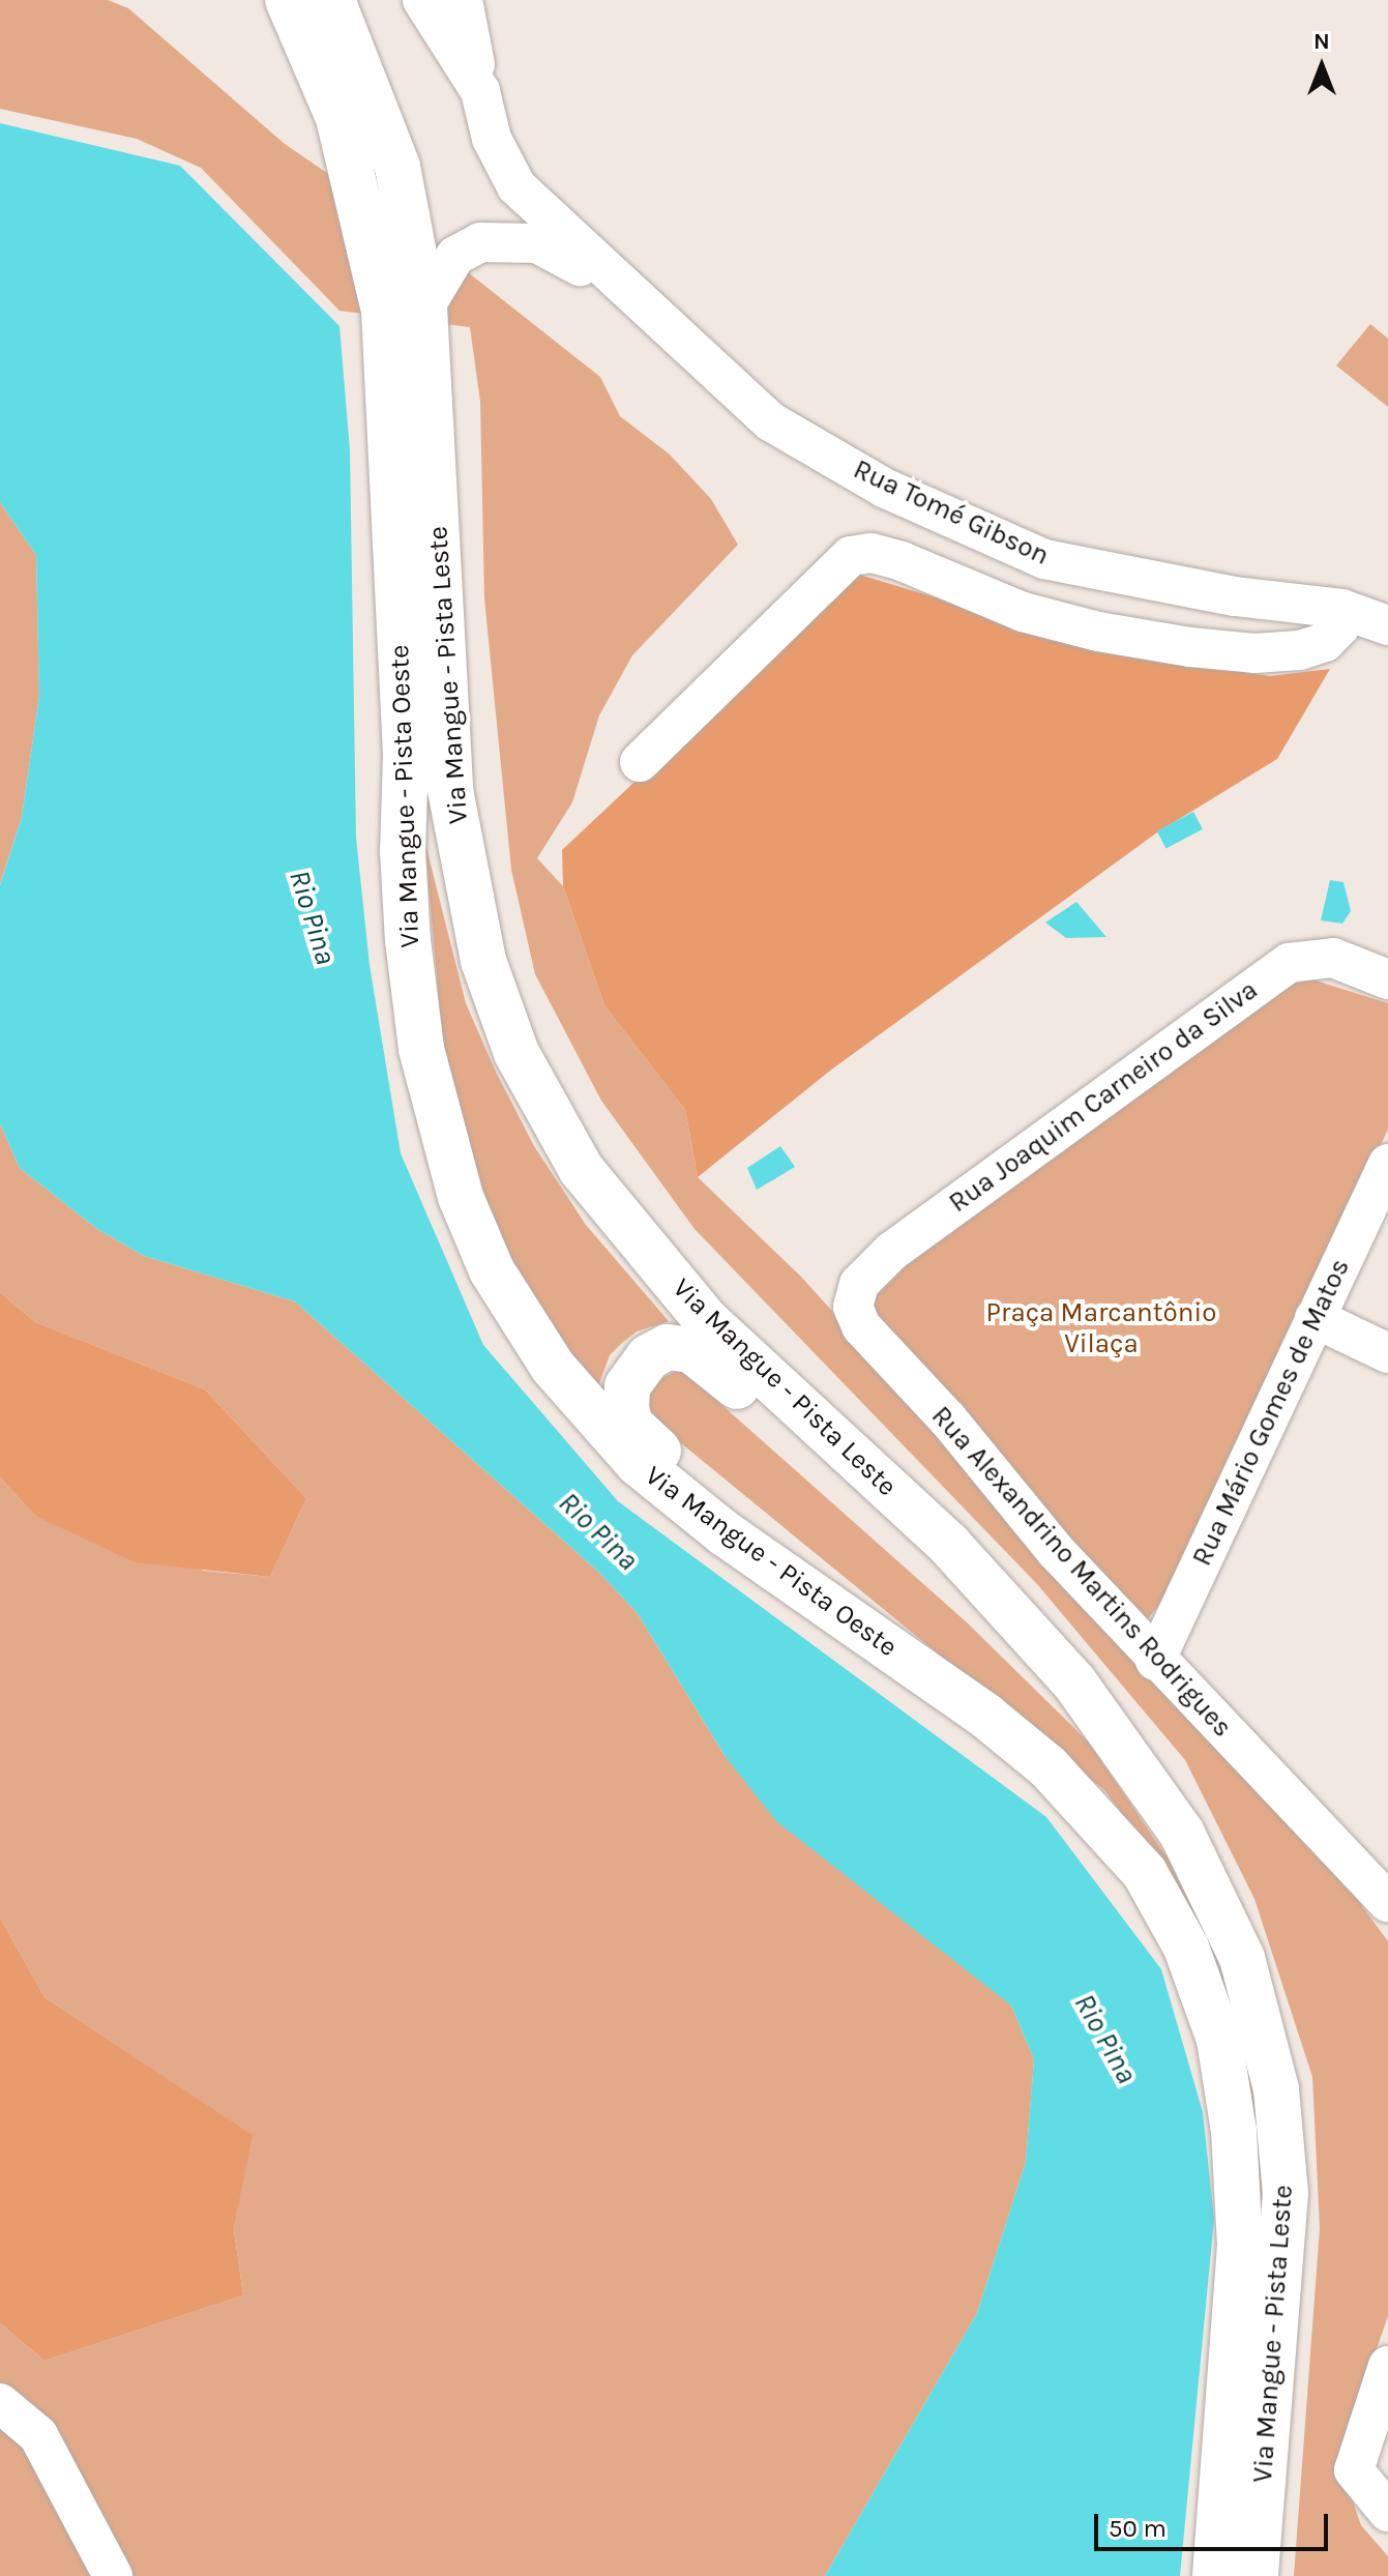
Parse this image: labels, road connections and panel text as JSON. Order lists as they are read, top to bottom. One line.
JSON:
{"streets":{"main road":["Via Mangue - Pista Leste","Via Mangue - Pista Oeste"],"street":["Rua Tomé Gibson","Rua Joaquim Carneiro da Silva","Rua Mário Gomes de Matos","Rua Alexandrino Martins Rodrigues"]},"crossings":[["Rua Tomé Gibson","Via Mangue - Pista Leste"],["Via Mangue - Pista Leste","Via Mangue - Pista Oeste"],["Rua Joaquim Carneiro da Silva","Rua Alexandrino Martins Rodrigues"],["Rua Mário Gomes de Matos","Rua Alexandrino Martins Rodrigues"]],"water":["Rio Pina"],"parks":["Praça Marcantônio Vilaça"],"scale_bar":"50 m","north":"top"}
